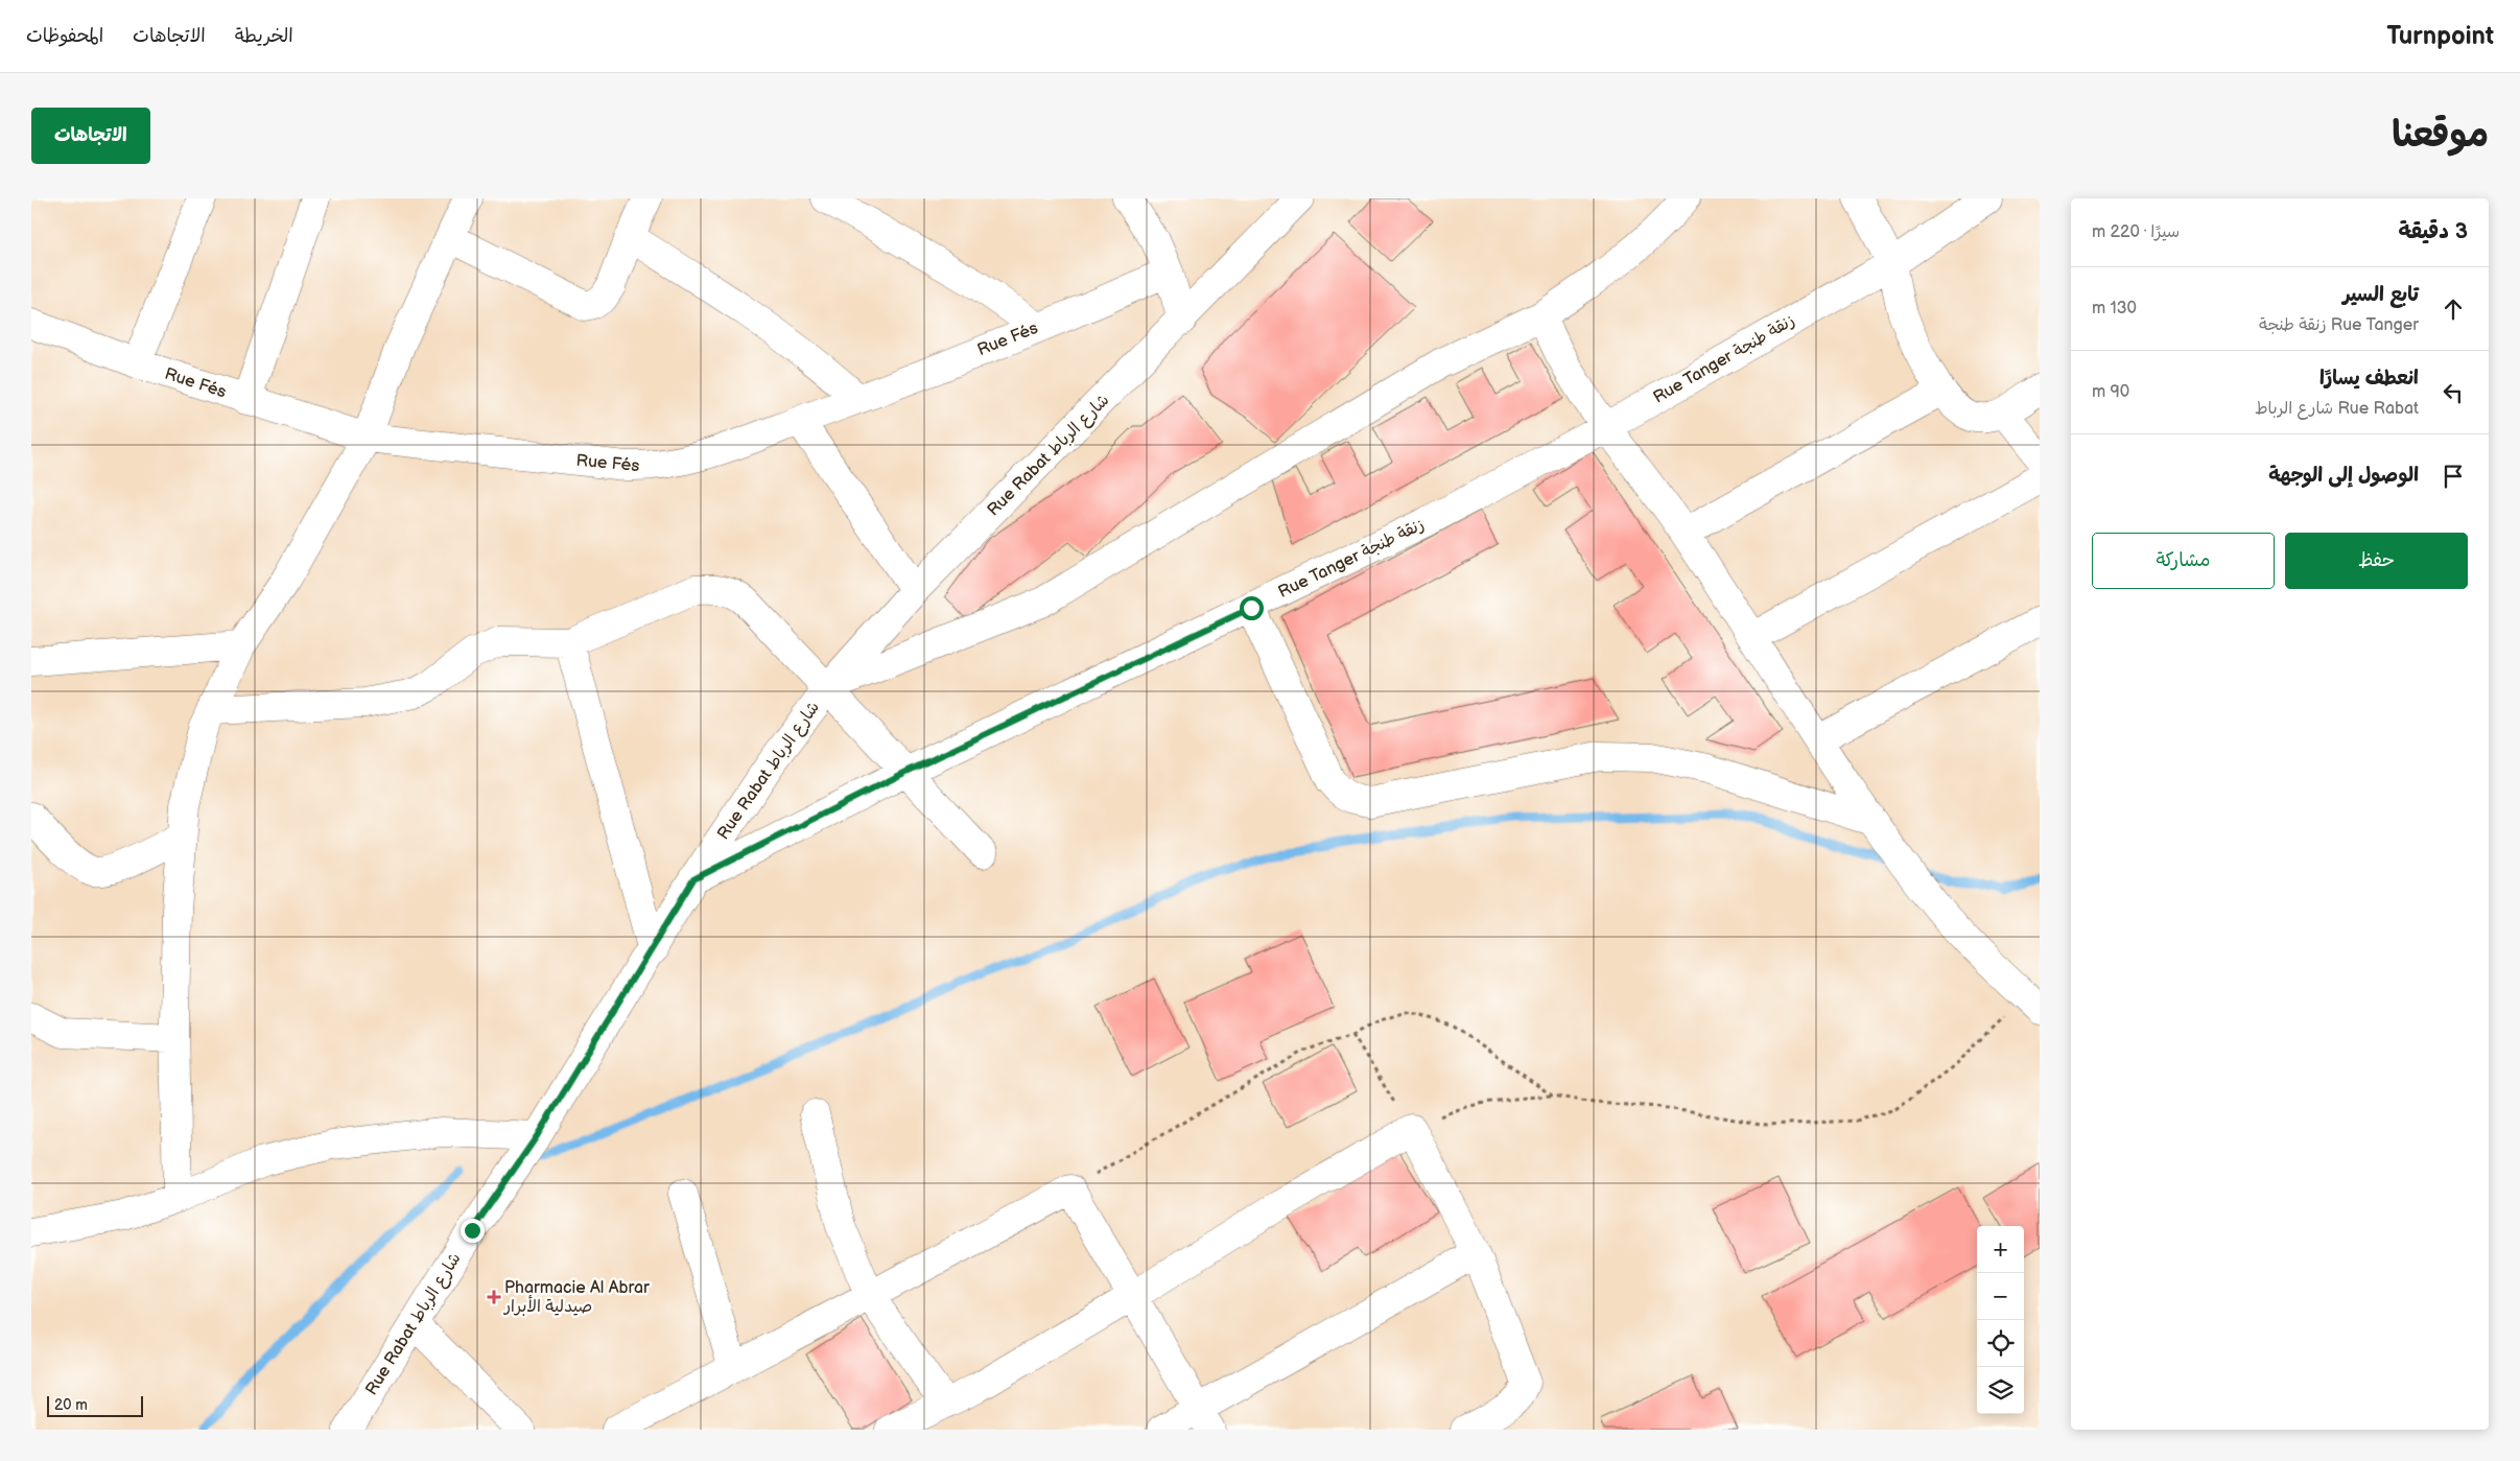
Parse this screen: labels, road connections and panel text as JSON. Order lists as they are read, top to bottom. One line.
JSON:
{"streets":{"street":["Rue Fés","Rue Tanger زنقة طنجة","Rue Rabat شارع الرباط"]},"crossings":[["Rue Tanger زنقة طنجة","Rue Rabat شارع الرباط"]],"places":{"health":["Pharmacie Al Abrar صيدلية الأبرار"]},"scale_bar":"20 m","page":{"header":"Turnpoint","nav":["الخريطة","الاتجاهات","المحفوظات"],"title":"موقعنا","buttons":["الاتجاهات",["حفظ","مشاركة"]],"heading":["3 دقيقة","سيرًا · 220 m"],"list":[["تابع السير","Rue Tanger زنقة طنجة","130 m"],["انعطف يسارًا","Rue Rabat شارع الرباط","90 m"],"الوصول إلى الوجهة"],"map_buttons":["+","−"],"scale":"20 m"}}
